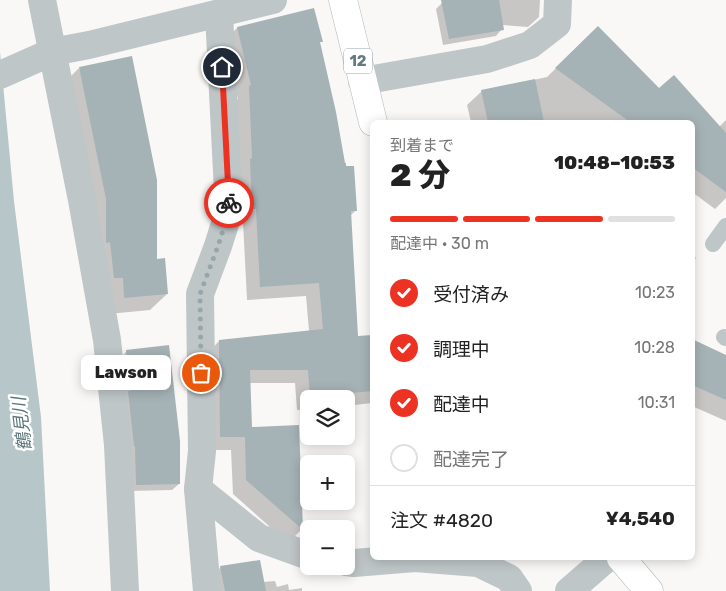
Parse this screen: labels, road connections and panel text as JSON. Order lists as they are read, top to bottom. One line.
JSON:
{"streets":{"main road":["12"]},"water":["鶴見川"],"places":["Lawson"],"page":{"heading":["2 分","到着まで","10:48–10:53"],"panel":["注文 #4820","¥4,540"],"bar":"配達中 · 30 m","list":[["受付済み","10:23"],["調理中","10:28"],["配達中","10:31"],"配達完了"],"bubble":"Lawson","map_buttons":["+","−"]}}
